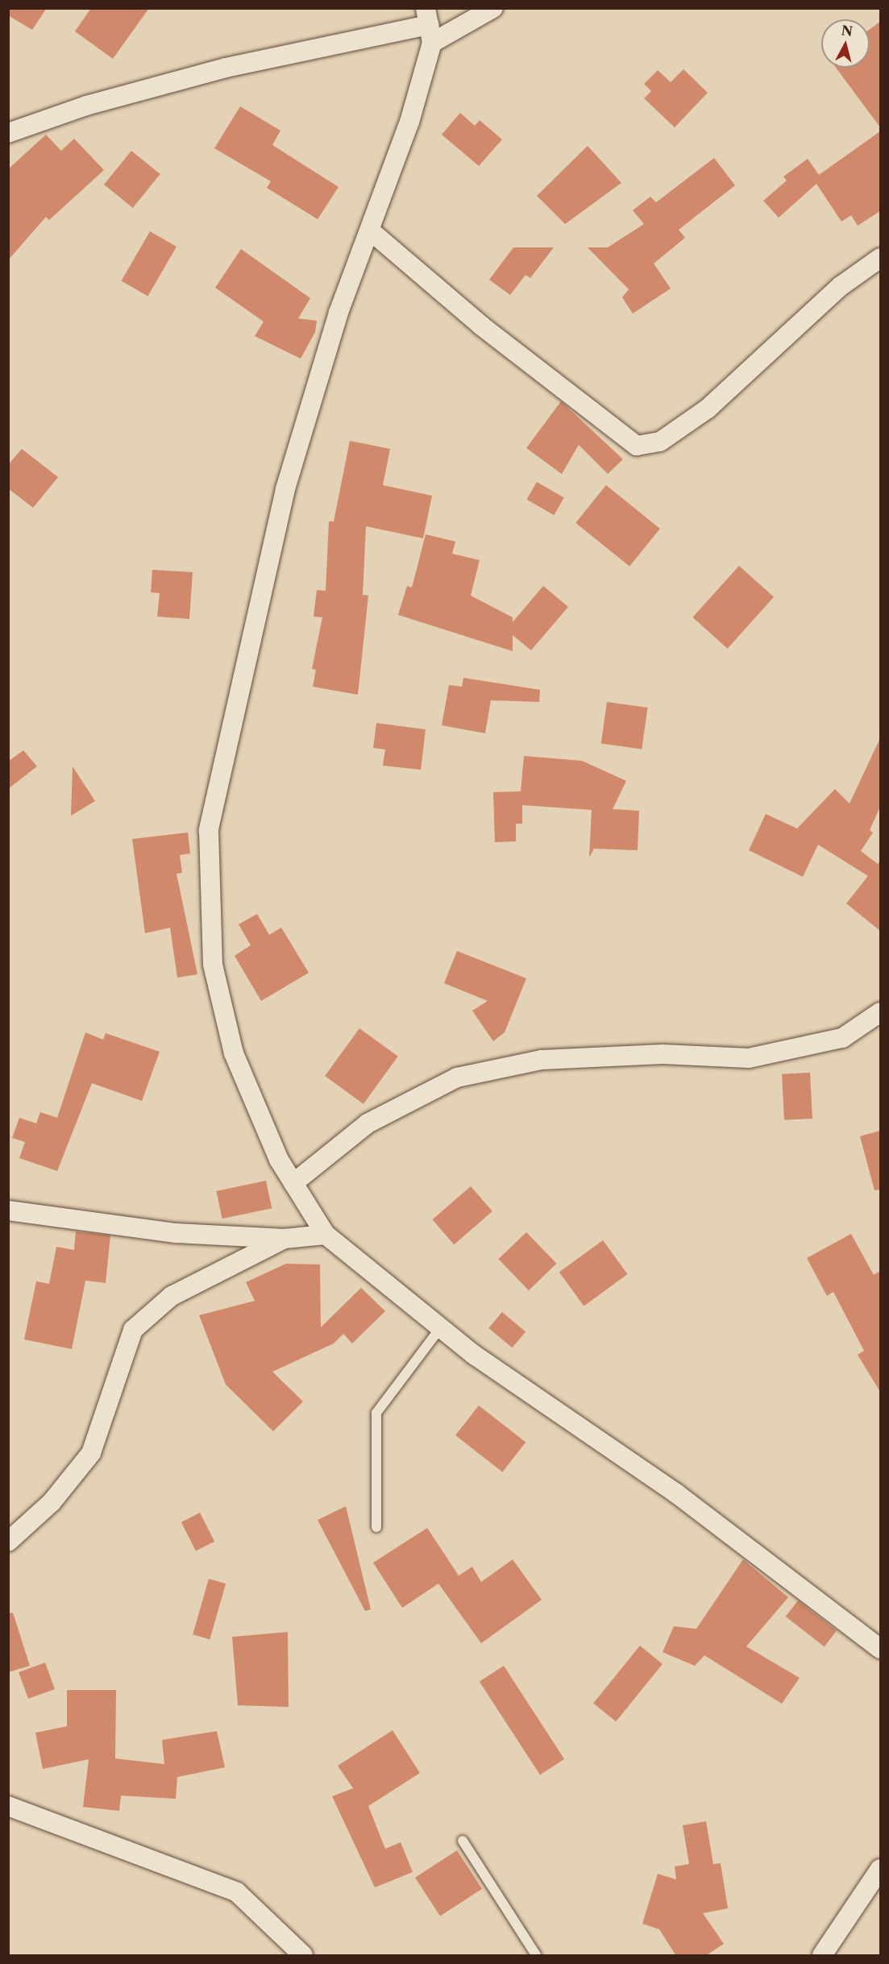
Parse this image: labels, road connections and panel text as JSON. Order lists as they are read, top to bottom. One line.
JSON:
{"north":"top"}
